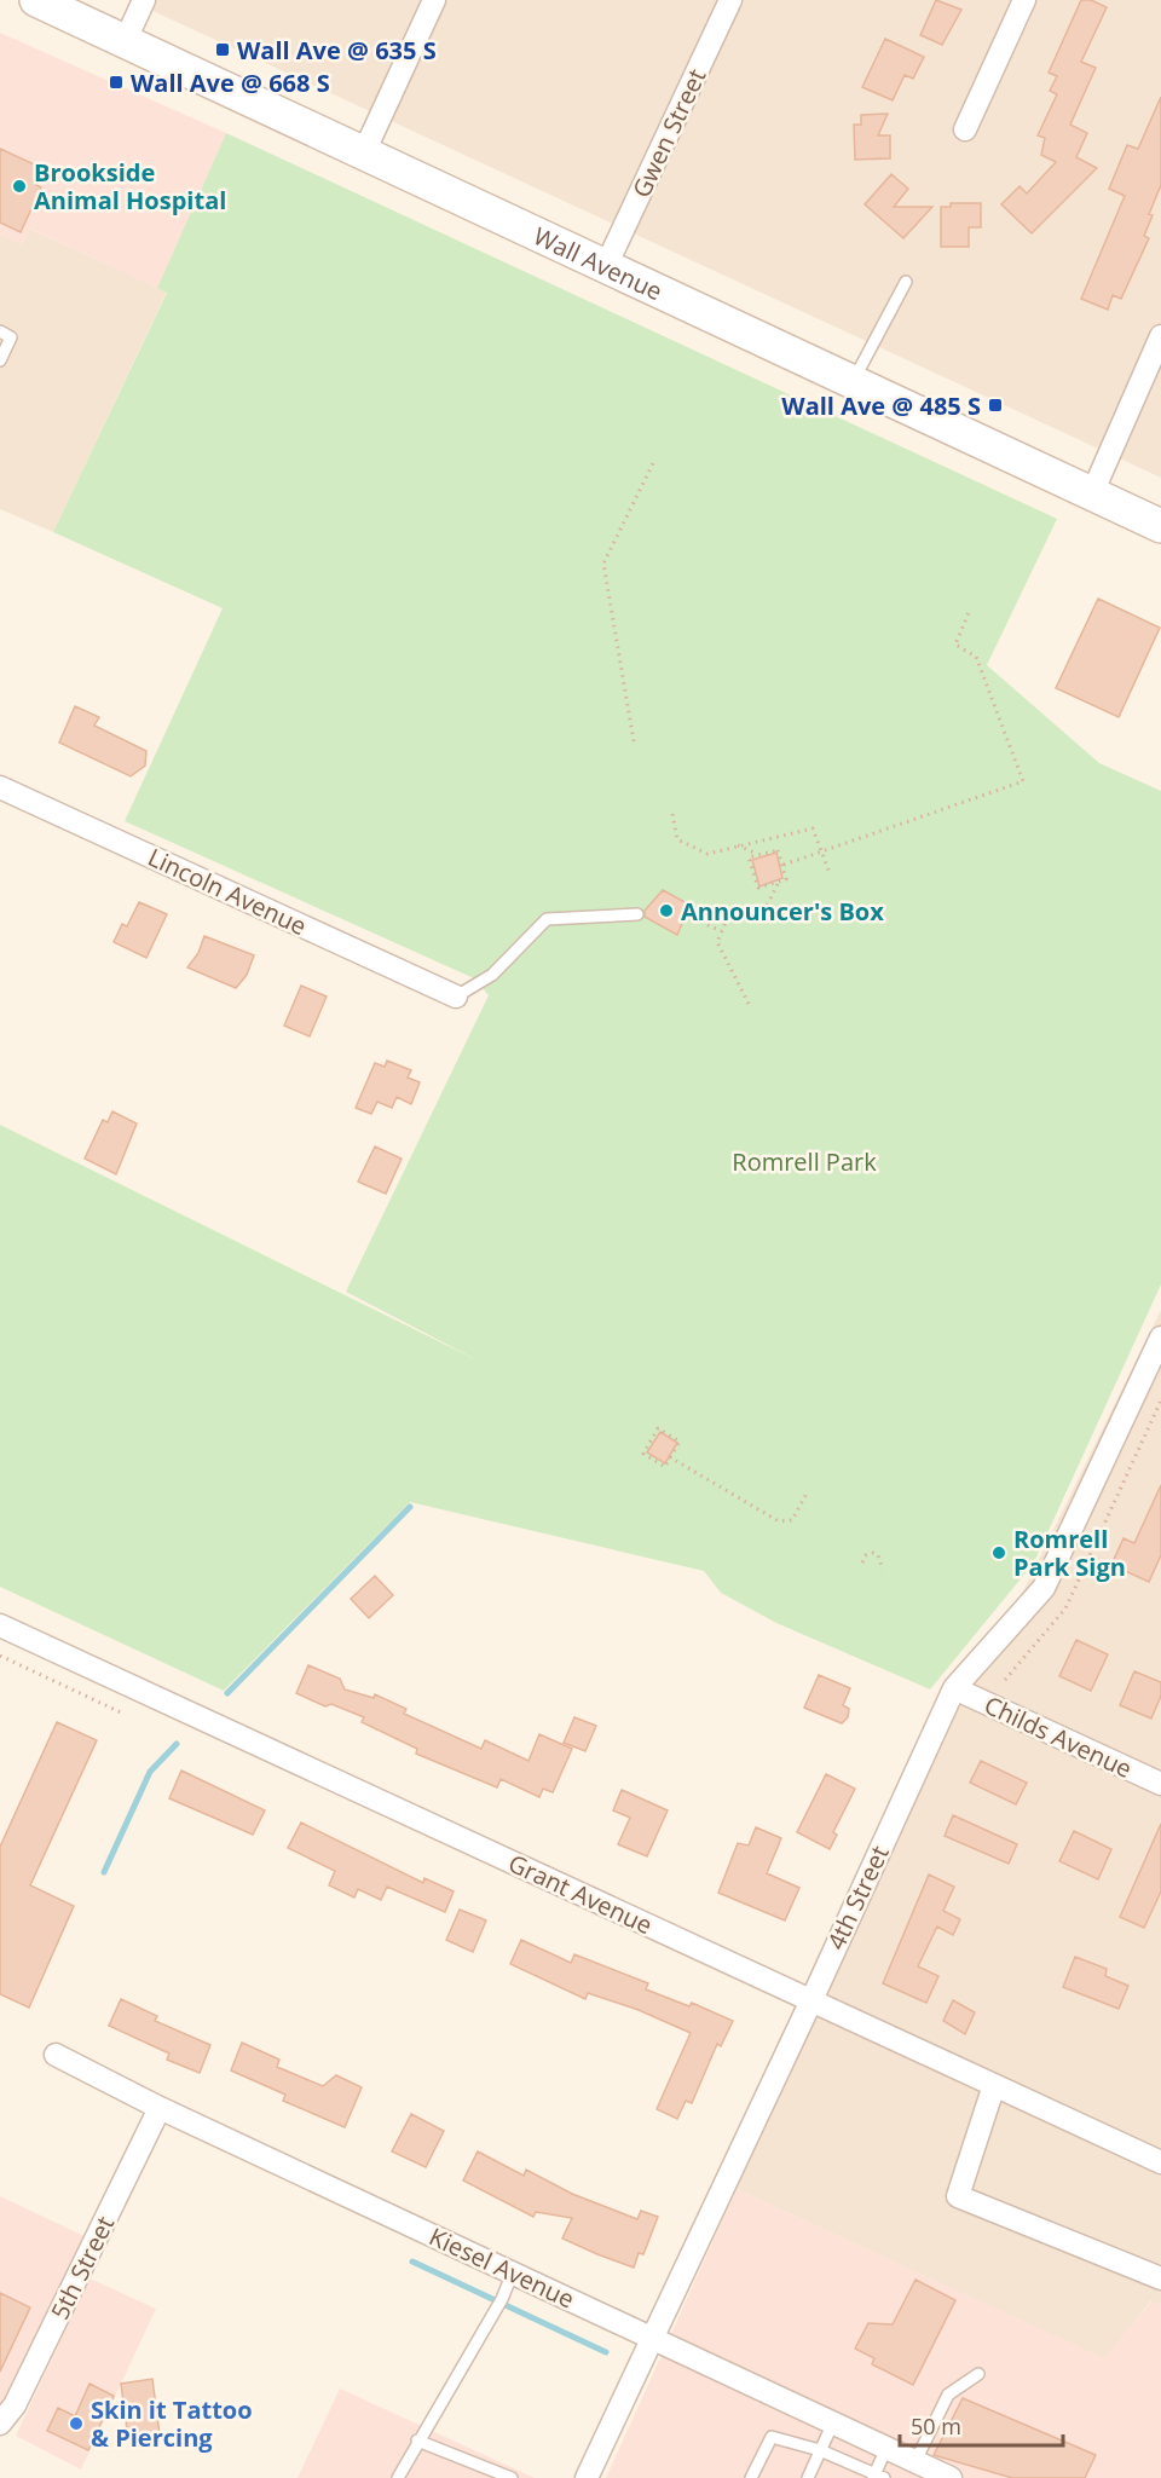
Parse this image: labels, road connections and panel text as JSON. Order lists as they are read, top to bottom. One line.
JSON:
{"streets":{"main road":["Wall Avenue"],"street":["Gwen Street","Lincoln Avenue","Childs Avenue","Grant Avenue","4th Street","5th Street","Kiesel Avenue"]},"crossings":[["Gwen Street","Wall Avenue"],["Childs Avenue","4th Street"],["Grant Avenue","4th Street"],["4th Street","Kiesel Avenue"],["5th Street","Kiesel Avenue"]],"parks":["Romrell Park"],"places":{"transit":["Wall Ave @ 635 S","Wall Ave @ 668 S","Wall Ave @ 485 S"],"other":["Brookside Animal Hospital","Announcer's Box","Romrell Park Sign","Skin it Tattoo & Piercing"]},"scale_bar":"50 m"}
